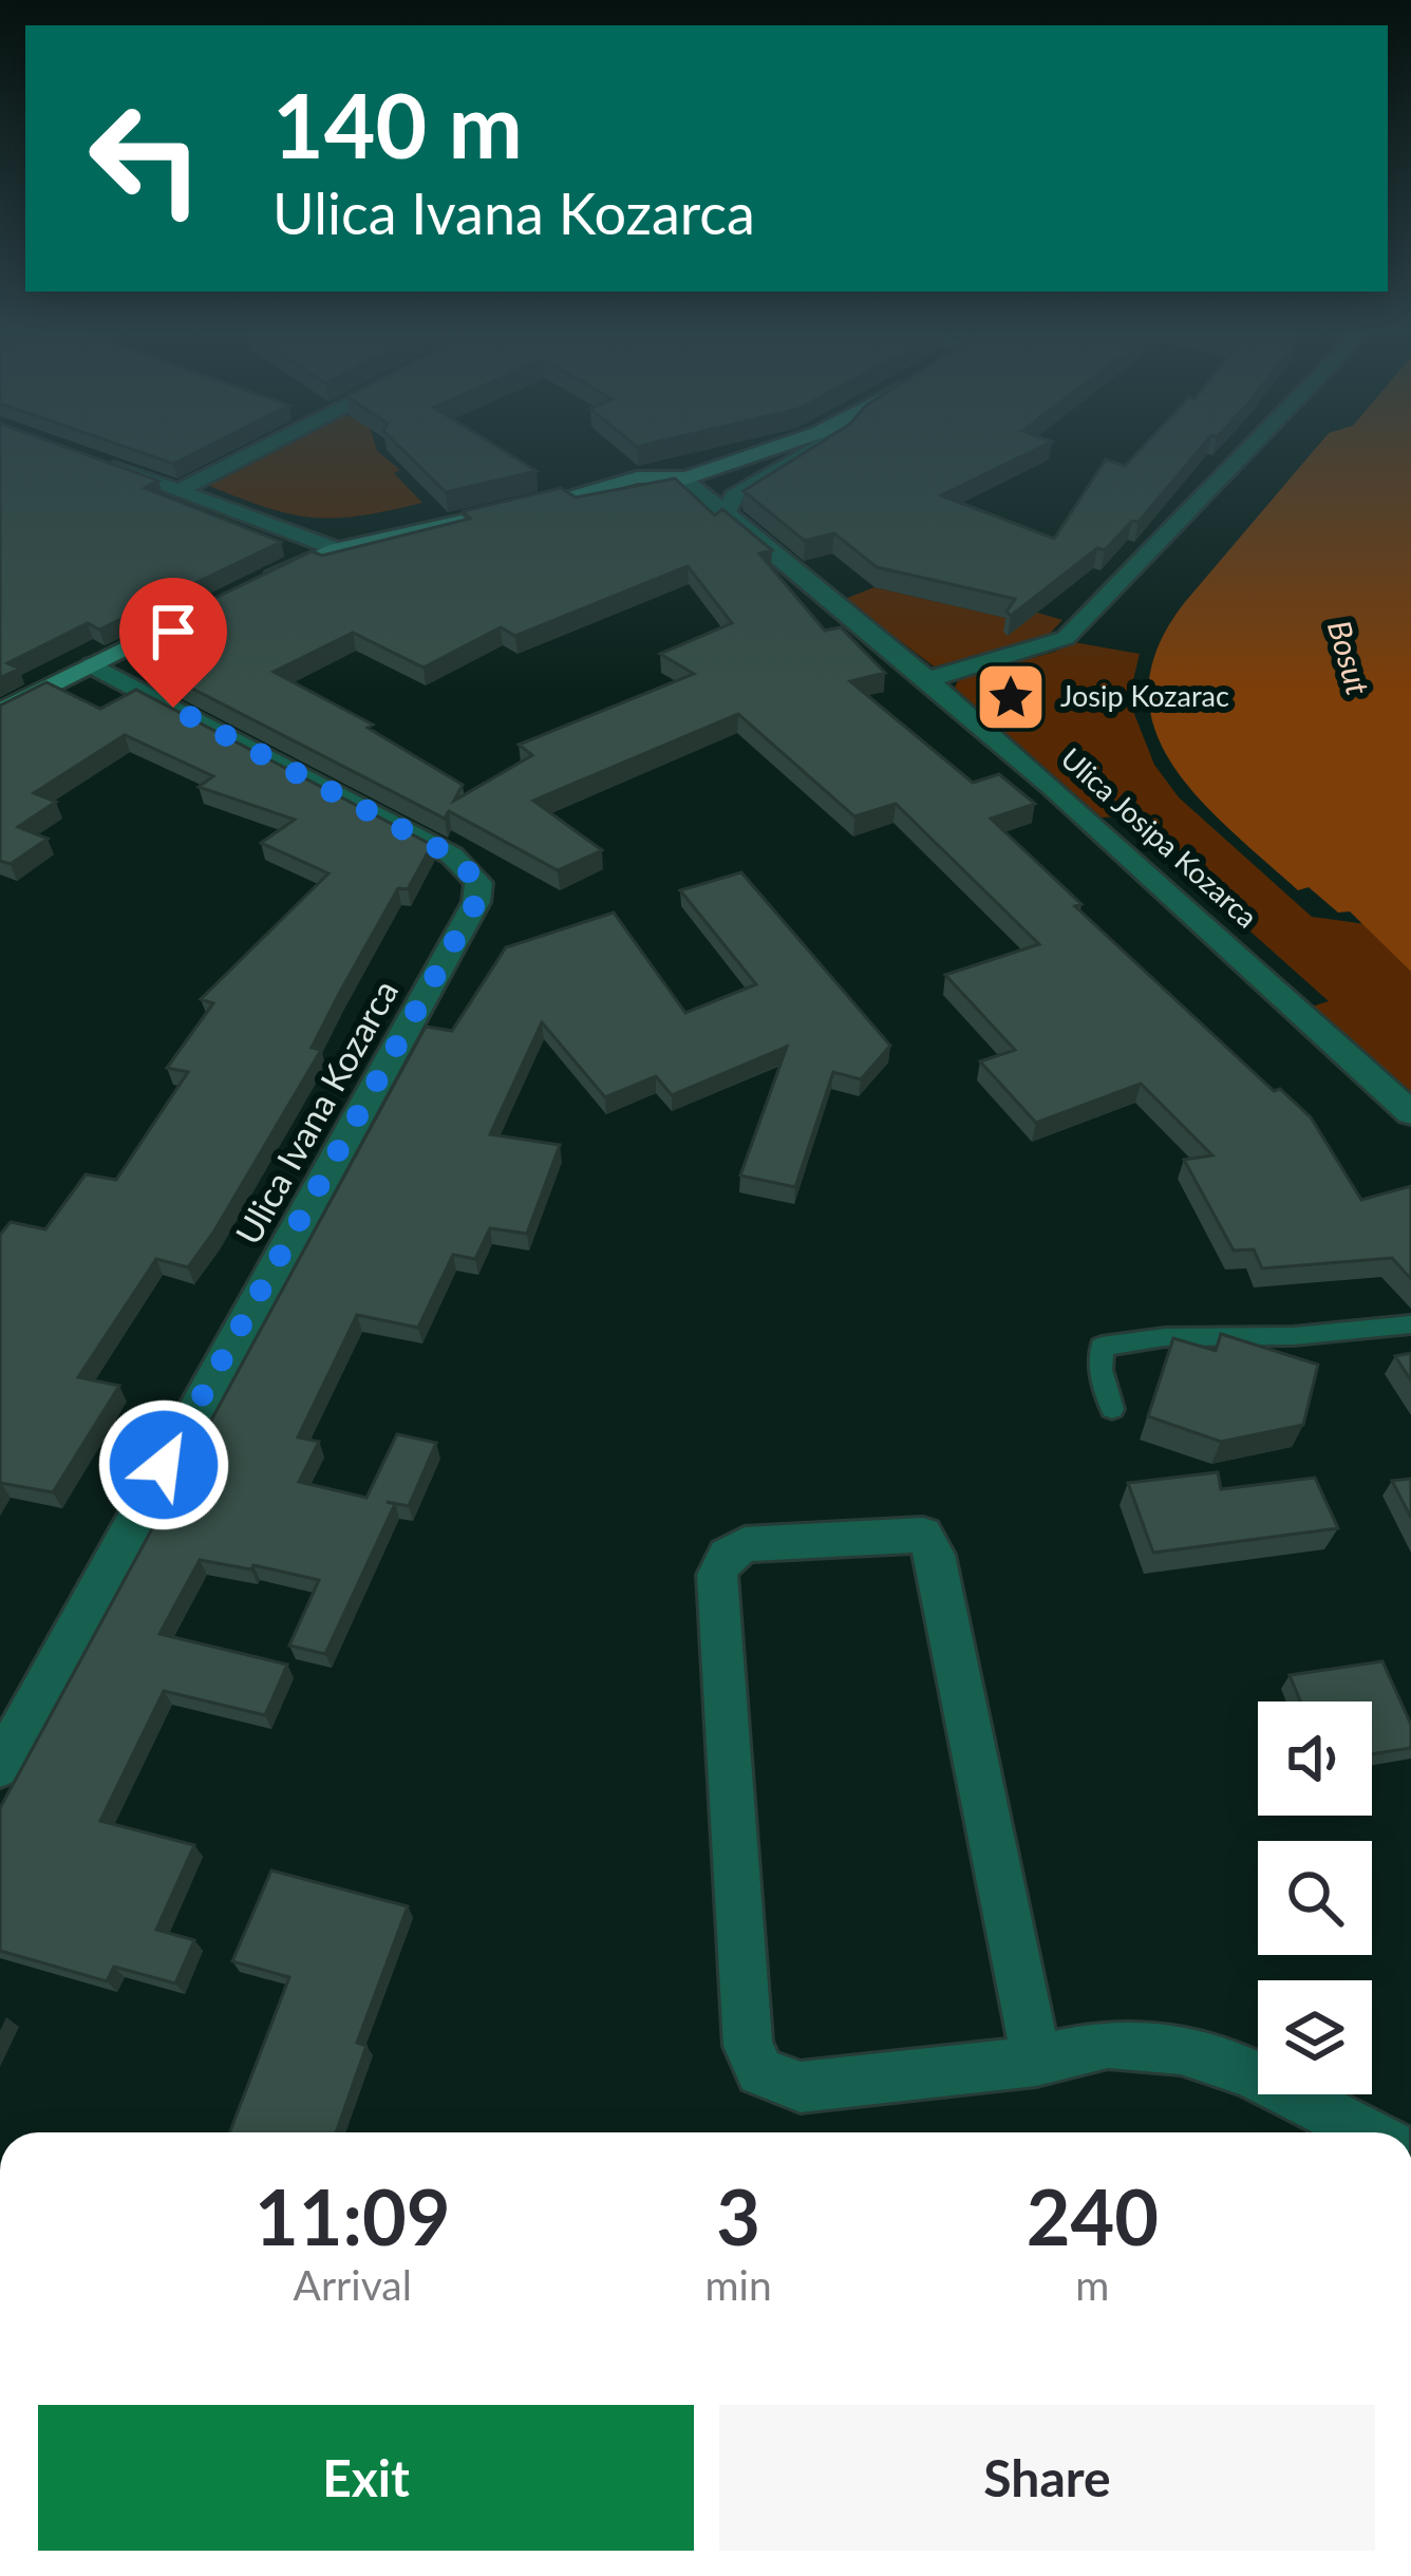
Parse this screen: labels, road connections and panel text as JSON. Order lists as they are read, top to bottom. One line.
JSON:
{"streets":{"street":["Ulica Josipa Kozarca","Ulica Ivana Kozarca"]},"water":["Bosut"],"places":{"place":["Josip Kozarac"]},"page":{"turn":["140 m","Ulica Ivana Kozarca"],"eta":["11:09","Arrival","3","min","240","m"],"buttons":["Exit","Share"]}}
